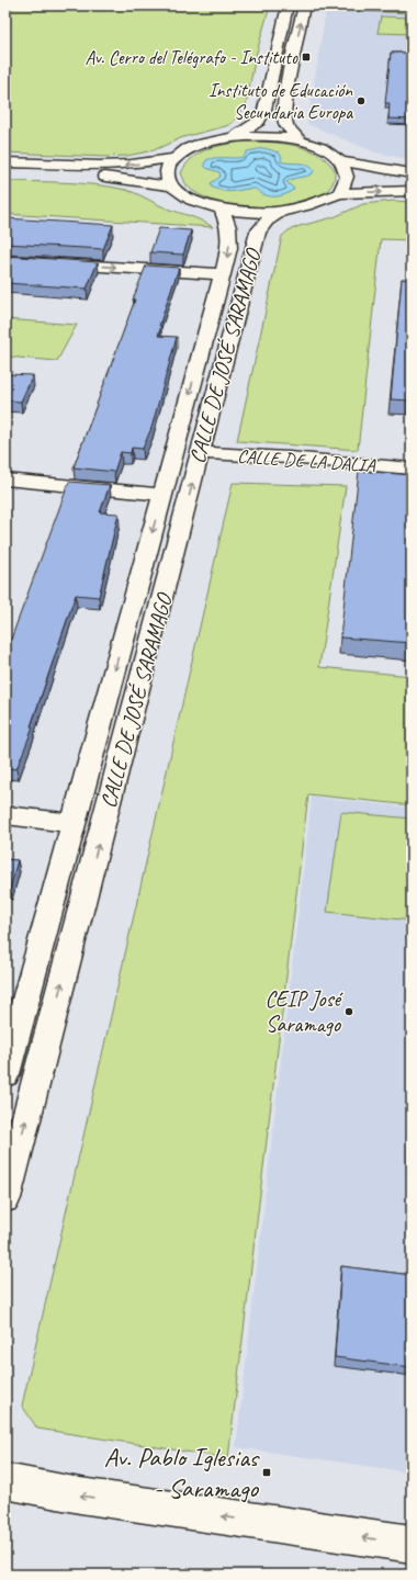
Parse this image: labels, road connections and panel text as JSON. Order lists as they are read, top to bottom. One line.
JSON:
{"streets":{"street":["CALLE DE JOSÉ SARAMAGO","CALLE DE LA DALIA"]},"crossings":[["CALLE DE JOSÉ SARAMAGO","CALLE DE LA DALIA"]],"places":{"transit":["Av. Cerro del Telégrafo - Instituto","Av. Pablo Iglesias - Saramago"],"other":["Instituto de Educación Secundaria Europa","CEIP José Saramago"]}}
